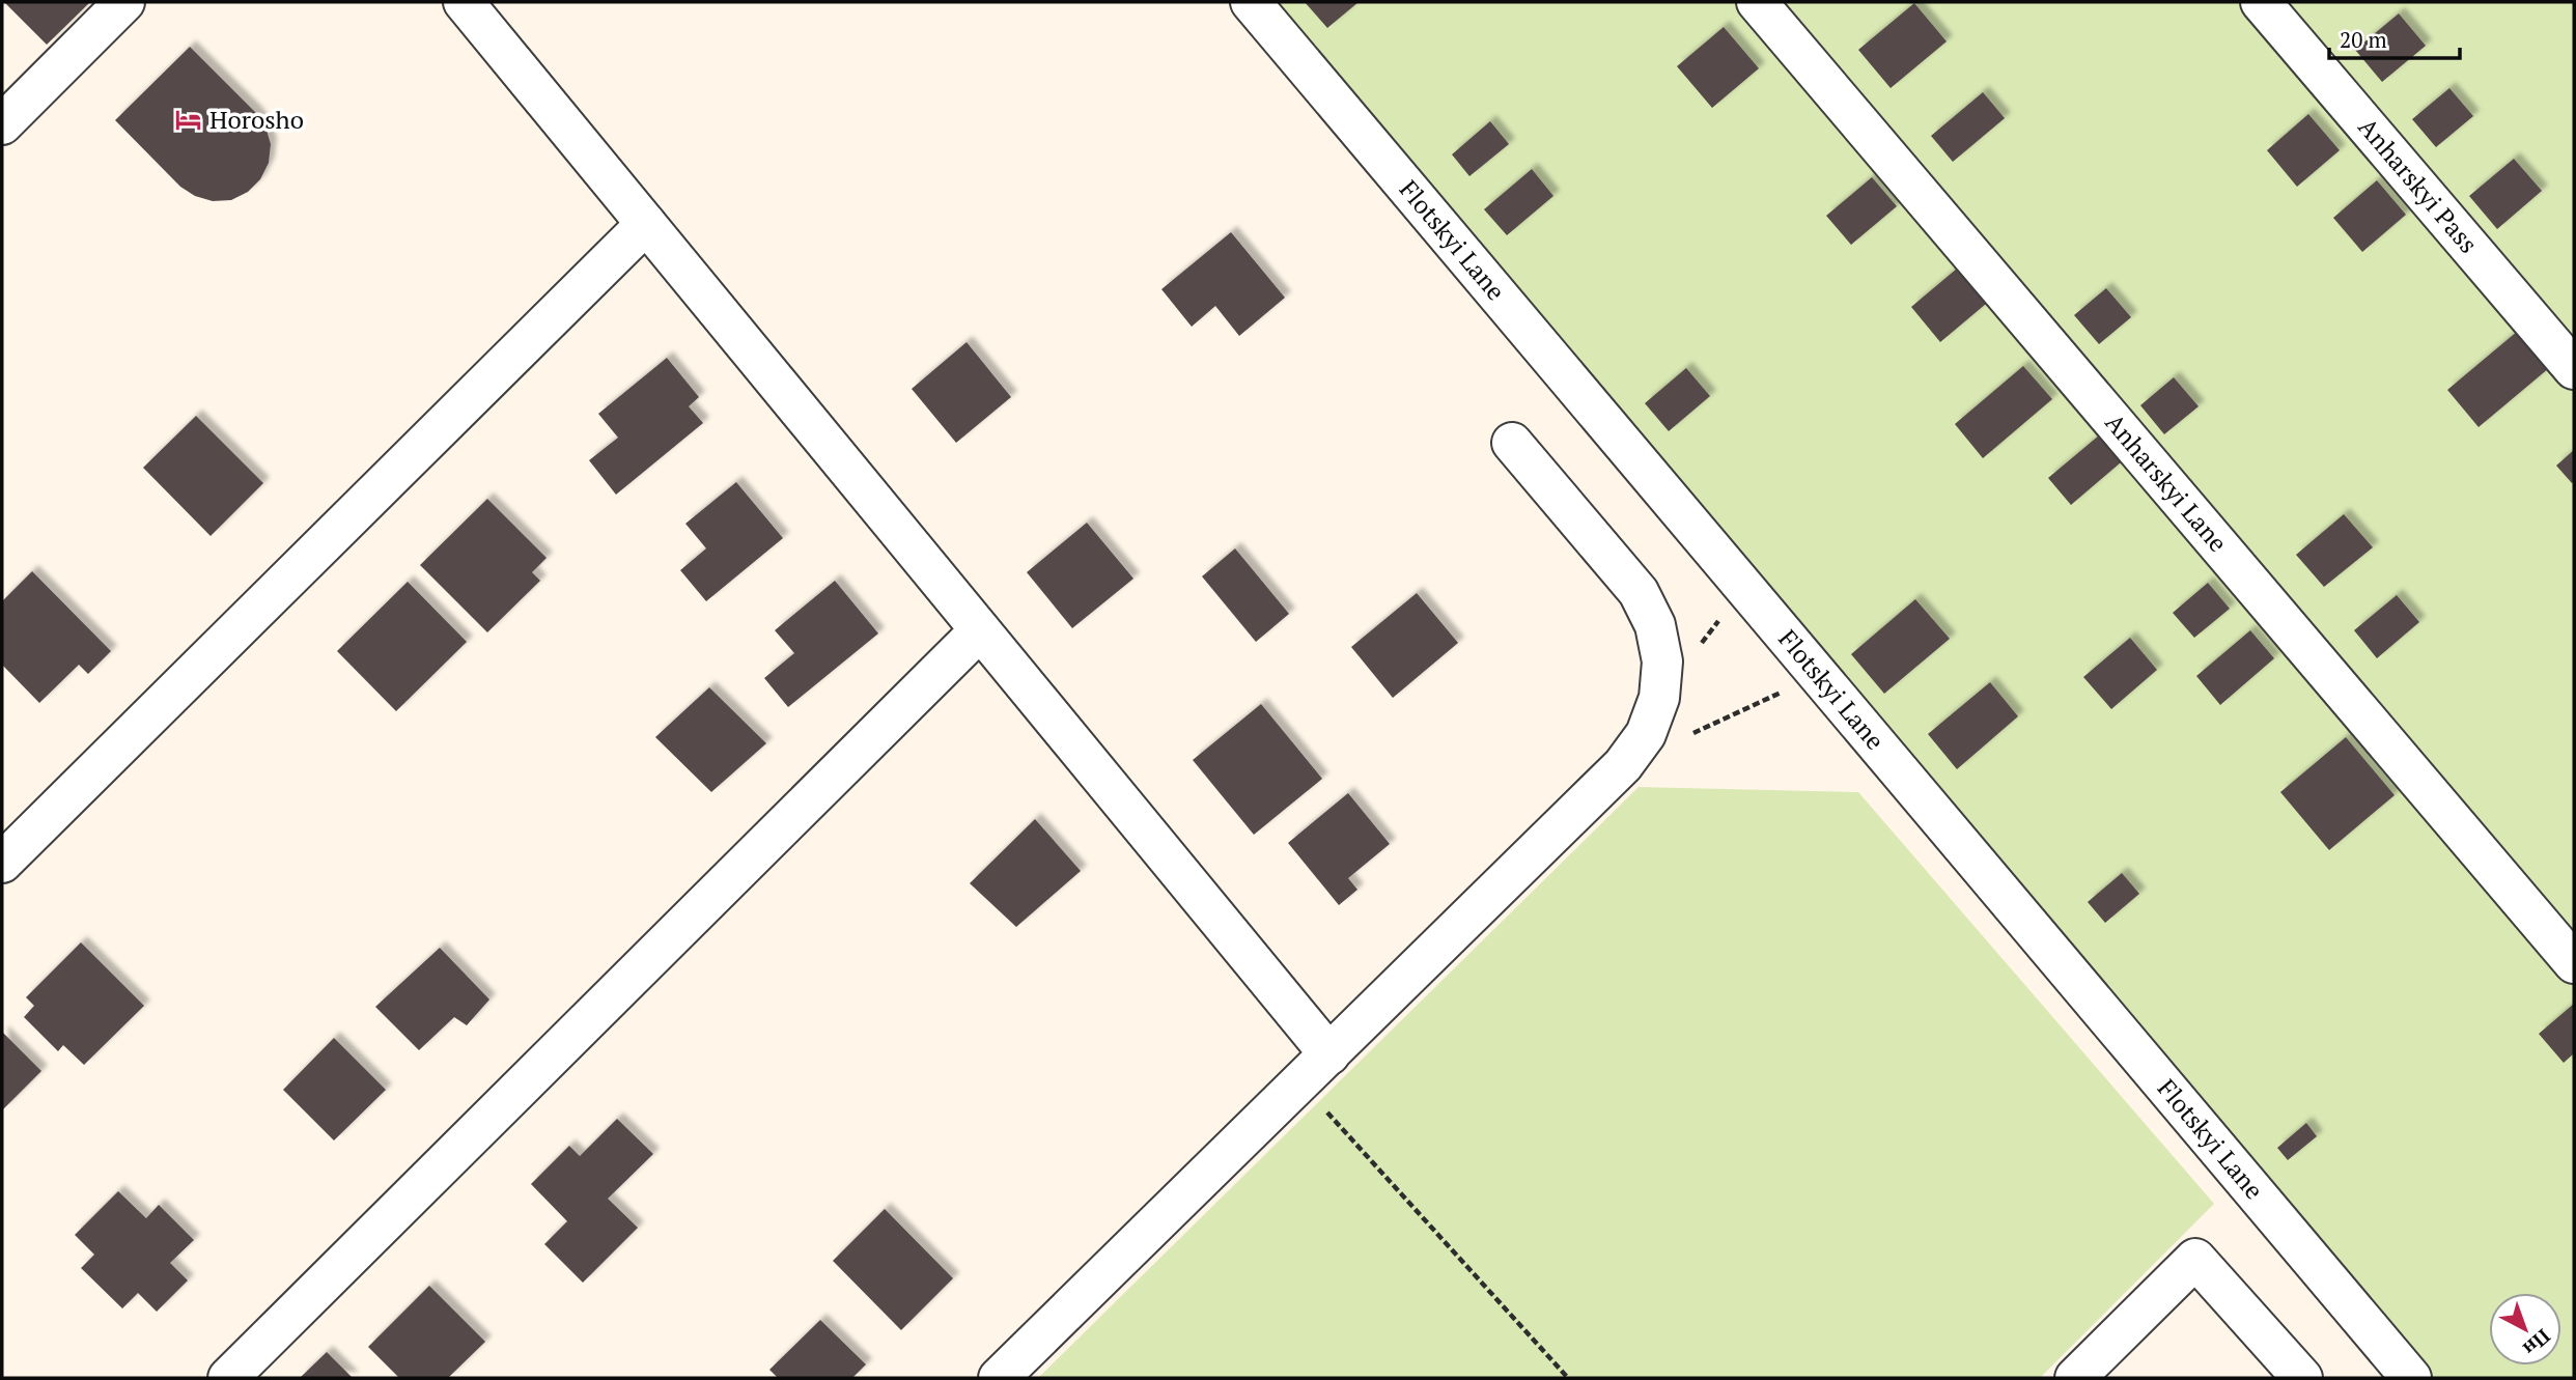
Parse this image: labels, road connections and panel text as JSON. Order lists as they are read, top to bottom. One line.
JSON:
{"streets":{"lane":["Anharskyi Pass","Flotskyi Lane","Anharskyi Lane"]},"places":{"hotel":["Horosho"]},"scale_bar":"20 m","north":"bottom right"}
